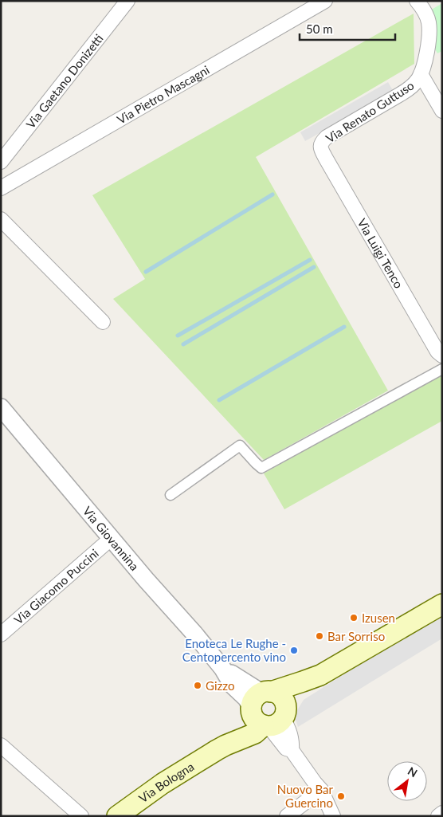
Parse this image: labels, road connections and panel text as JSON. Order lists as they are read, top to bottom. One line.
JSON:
{"streets":{"main road":["Via Bologna"],"street":["Via Gaetano Donizetti","Via Pietro Mascagni","Via Renato Guttuso","Via Luigi Tenco","Via Giovannina","Via Giacomo Puccini"]},"crossings":[["Via Renato Guttuso","Via Luigi Tenco"],["Via Giovannina","Via Giacomo Puccini"],["Via Giovannina","Via Bologna"]],"places":["Izusen","Bar Sorriso","Enoteca Le Rughe - Centopercento vino","Gizzo","Nuovo Bar Guercino"],"scale_bar":"50 m","north":"top right"}
